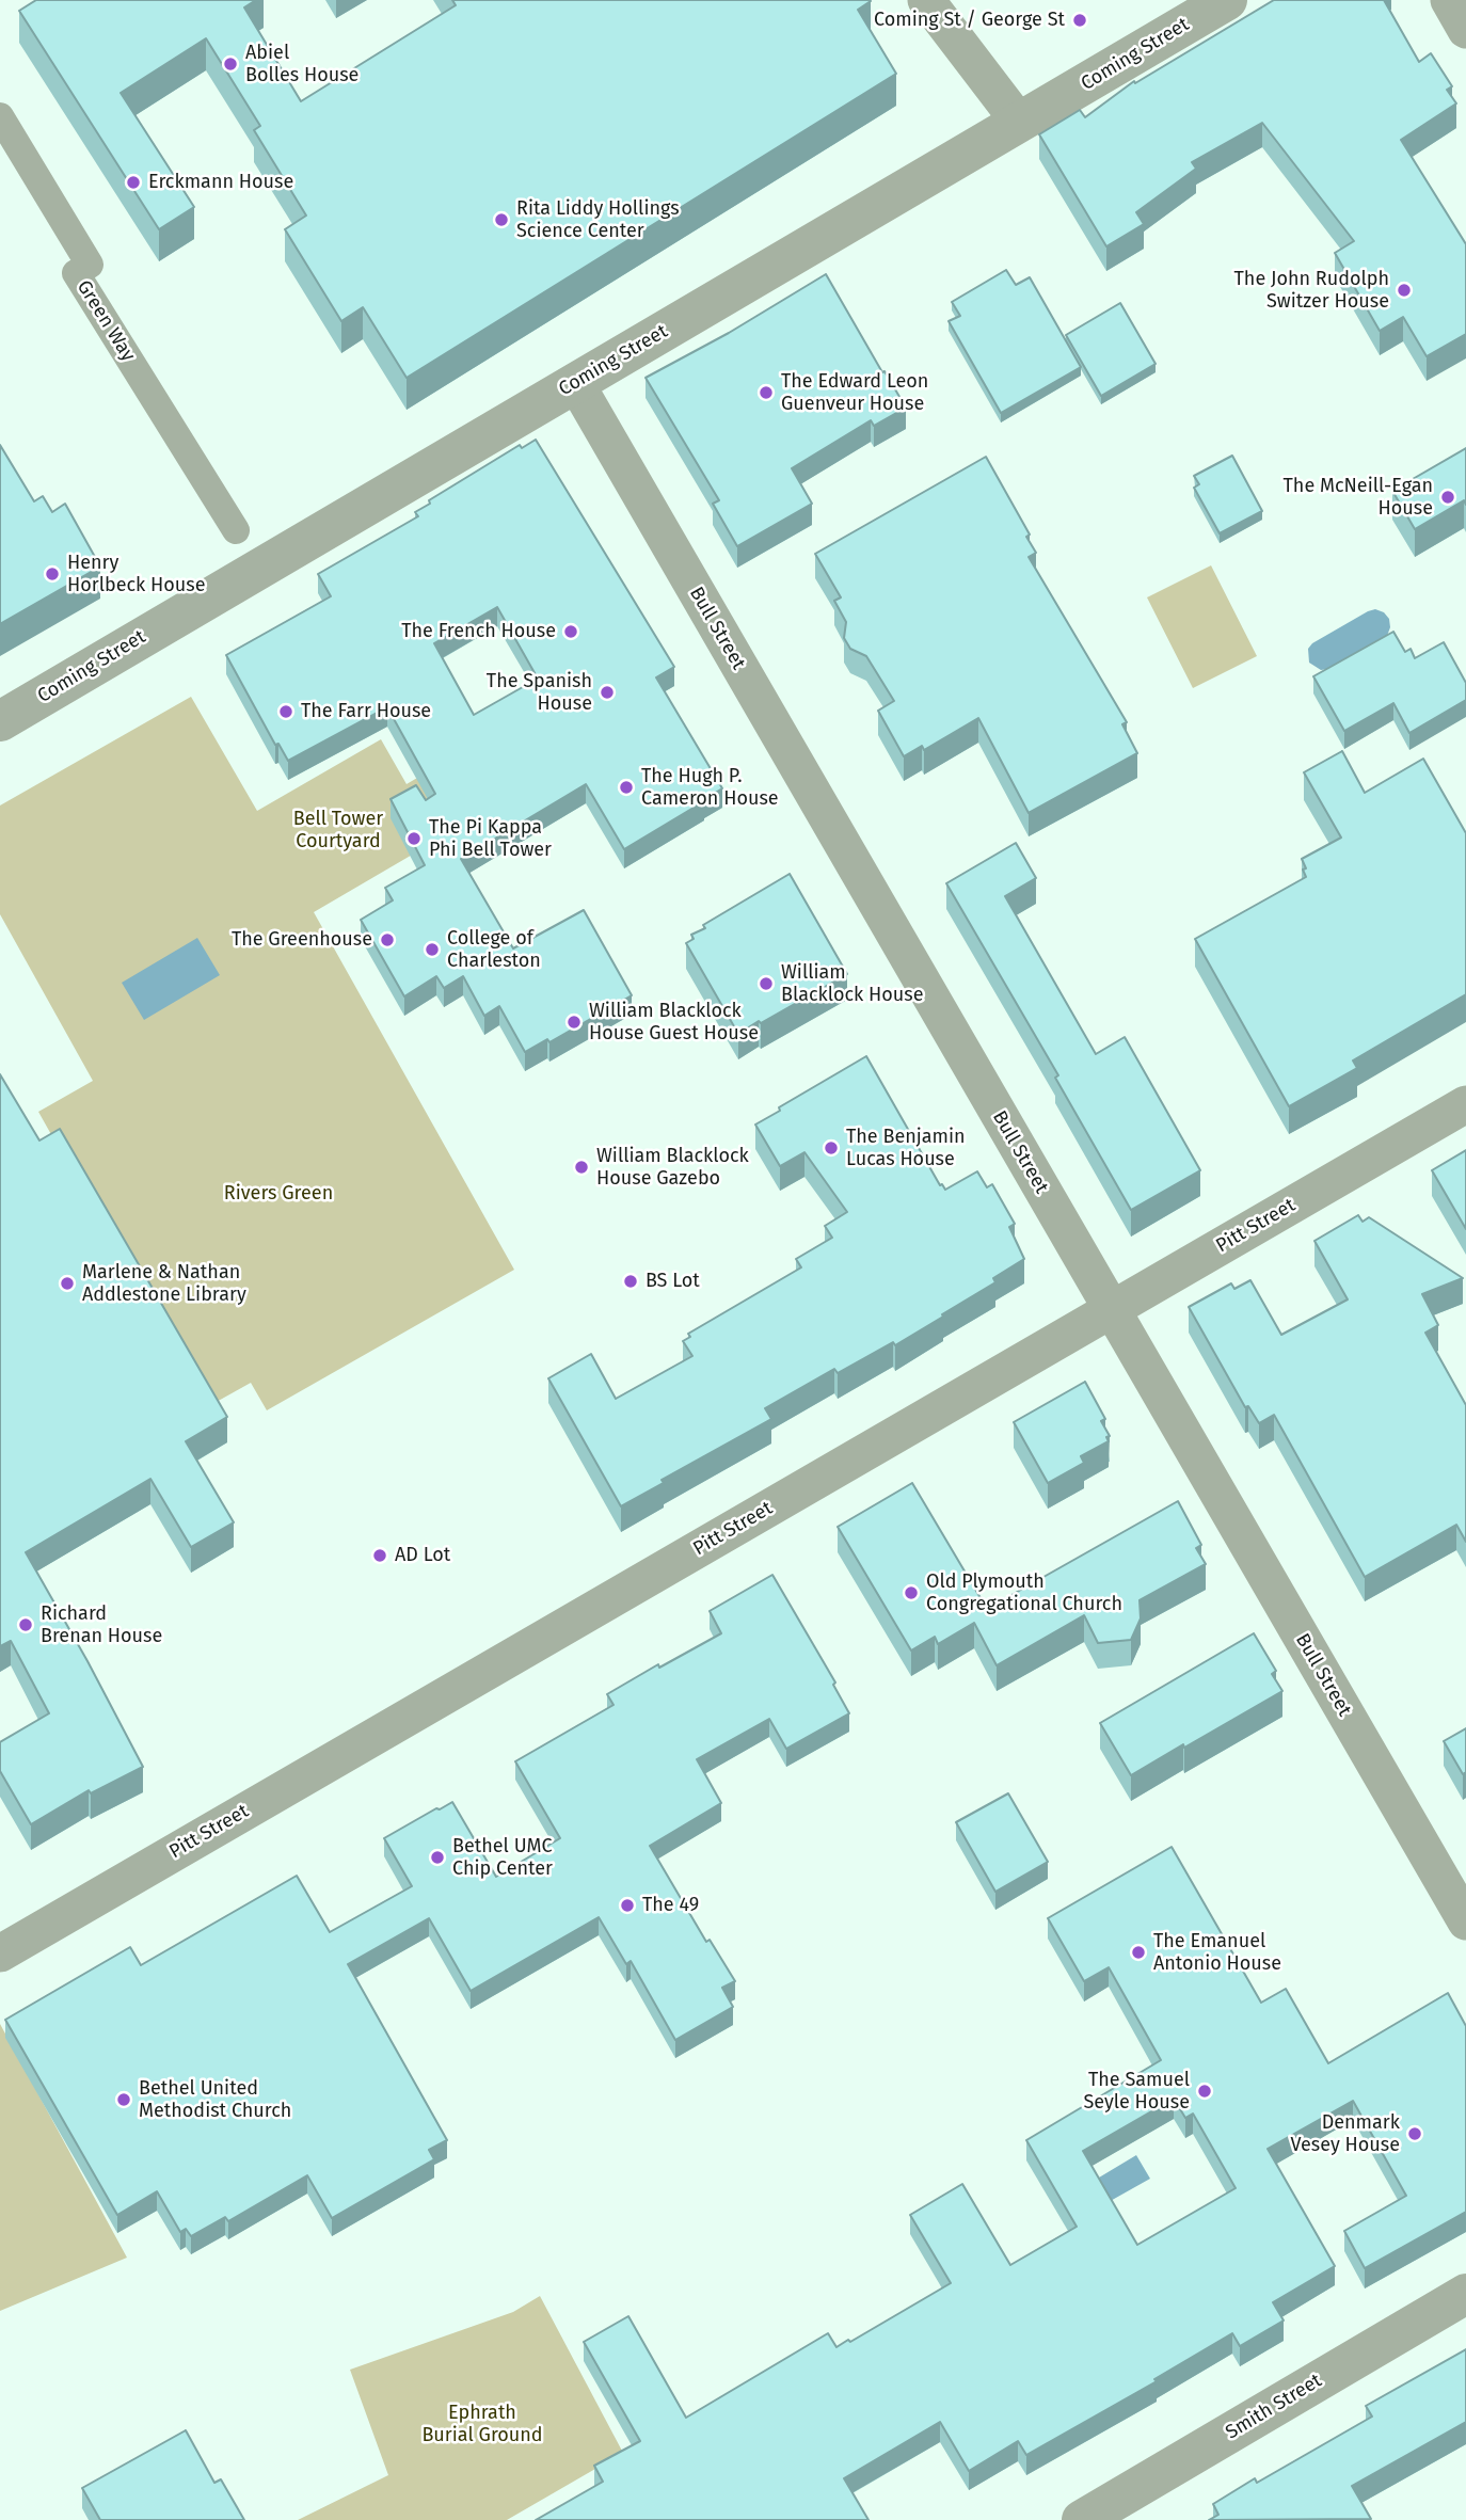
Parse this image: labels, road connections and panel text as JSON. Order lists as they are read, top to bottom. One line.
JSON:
{"streets":{"street":["Coming Street","Green Way","Bull Street","Pitt Street","Smith Street"]},"crossings":[["Coming Street","Bull Street"],["Bull Street","Pitt Street"]],"parks":["Bell Tower Courtyard","Rivers Green","Ephrath Burial Ground"],"places":["Coming St / George St","Abiel Bolles House","Erckmann House","Rita Liddy Hollings Science Center","The John Rudolph Switzer House","The Edward Leon Guenveur House","The McNeill-Egan House","Henry Horlbeck House","The French House","The Spanish House","The Farr House","The Hugh P. Cameron House","The Pi Kappa Phi Bell Tower","The Greenhouse","College of Charleston","William Blacklock House","William Blacklock House Guest House","The Benjamin Lucas House","William Blacklock House Gazebo","BS Lot","Marlene & Nathan Addlestone Library","AD Lot","Old Plymouth Congregational Church","Richard Brenan House","Bethel UMC Chip Center","The 49","The Emanuel Antonio House","The Samuel Seyle House","Bethel United Methodist Church","Denmark Vesey House"]}
